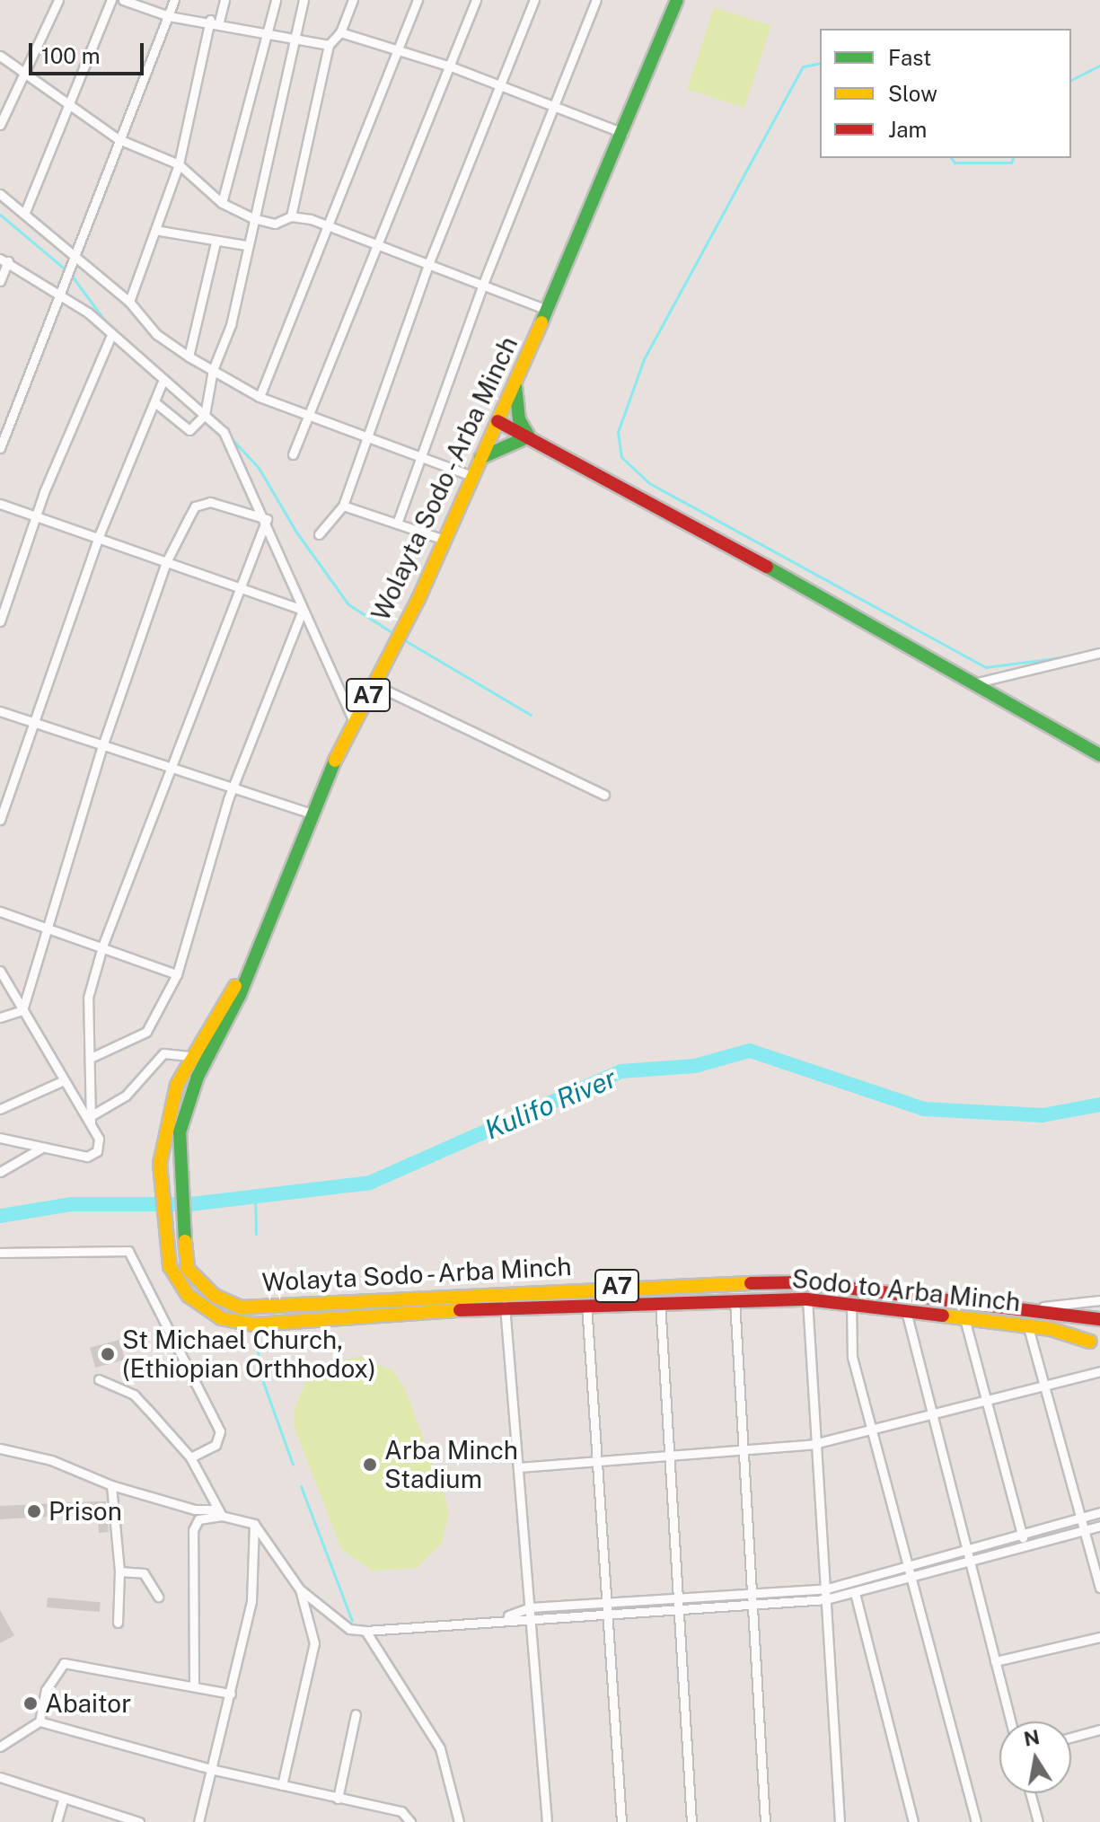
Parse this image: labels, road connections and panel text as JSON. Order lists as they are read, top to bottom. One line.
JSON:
{"streets":{"main road":["Wolayta Sodo - Arba Minch","A7","Sodo to Arba Minch"]},"crossings":[["Wolayta Sodo - Arba Minch","Sodo to Arba Minch"]],"water":["Kulifo River"],"places":["St Michael Church, (Ethiopian Orthhodox)","Arba Minch Stadium","Prison","Abaitor"],"legend":["Fast","Slow","Jam"],"scale_bar":"100 m","north":"top"}
